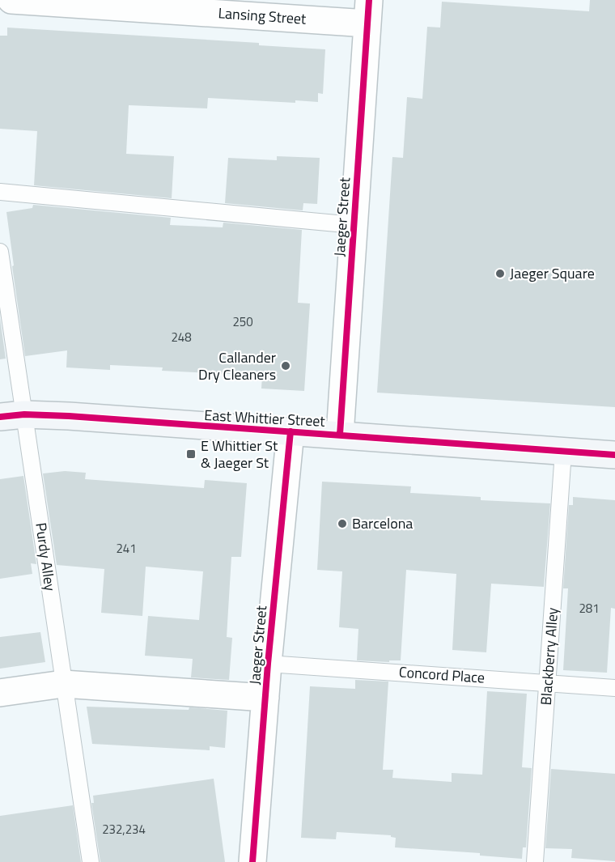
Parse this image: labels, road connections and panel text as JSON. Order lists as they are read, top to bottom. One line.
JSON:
{"streets":{"street":["Lansing Street","Jaeger Street","East Whittier Street"],"lane":["Purdy Alley","Blackberry Alley","Concord Place"]},"crossings":[["Lansing Street","Jaeger Street"],["Jaeger Street","East Whittier Street"],["Jaeger Street","Concord Place"],["East Whittier Street","Purdy Alley"],["East Whittier Street","Blackberry Alley"],["Blackberry Alley","Concord Place"]],"places":{"other":["Jaeger Square","Callander Dry Cleaners","Barcelona"],"transit":["E Whittier St & Jaeger St"]},"house_numbers":["250","248","241","281","232,234"]}
